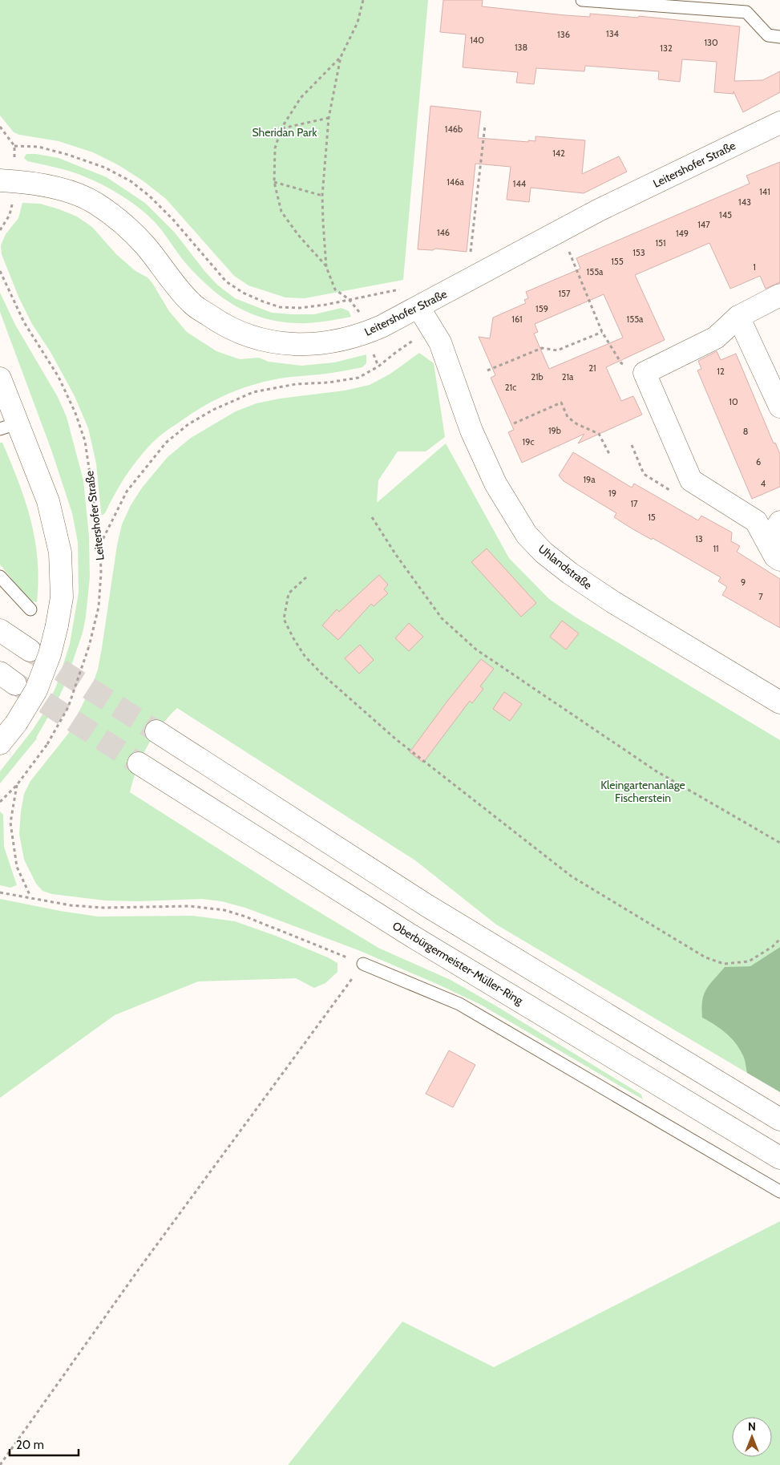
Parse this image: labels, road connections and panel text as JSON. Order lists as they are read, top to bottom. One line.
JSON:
{"streets":{"main road":["Leitershofer Straße","Uhlandstraße","Oberbürgermeister-Müller-Ring"]},"crossings":[["Leitershofer Straße","Uhlandstraße"]],"parks":["Sheridan Park","Kleingartenanlage Fischerstein"],"house_numbers":["134","136","140","130","138","132","146b","142","146a","144","141","143","145","147","146","149","151","153","155","1","155a","157","159","161","155a","21","12","21b","21a","21c","10","19b","8","19c","6","19a","4","19","17","15","13","11","9","7"],"scale_bar":"20 m","north":"top"}
